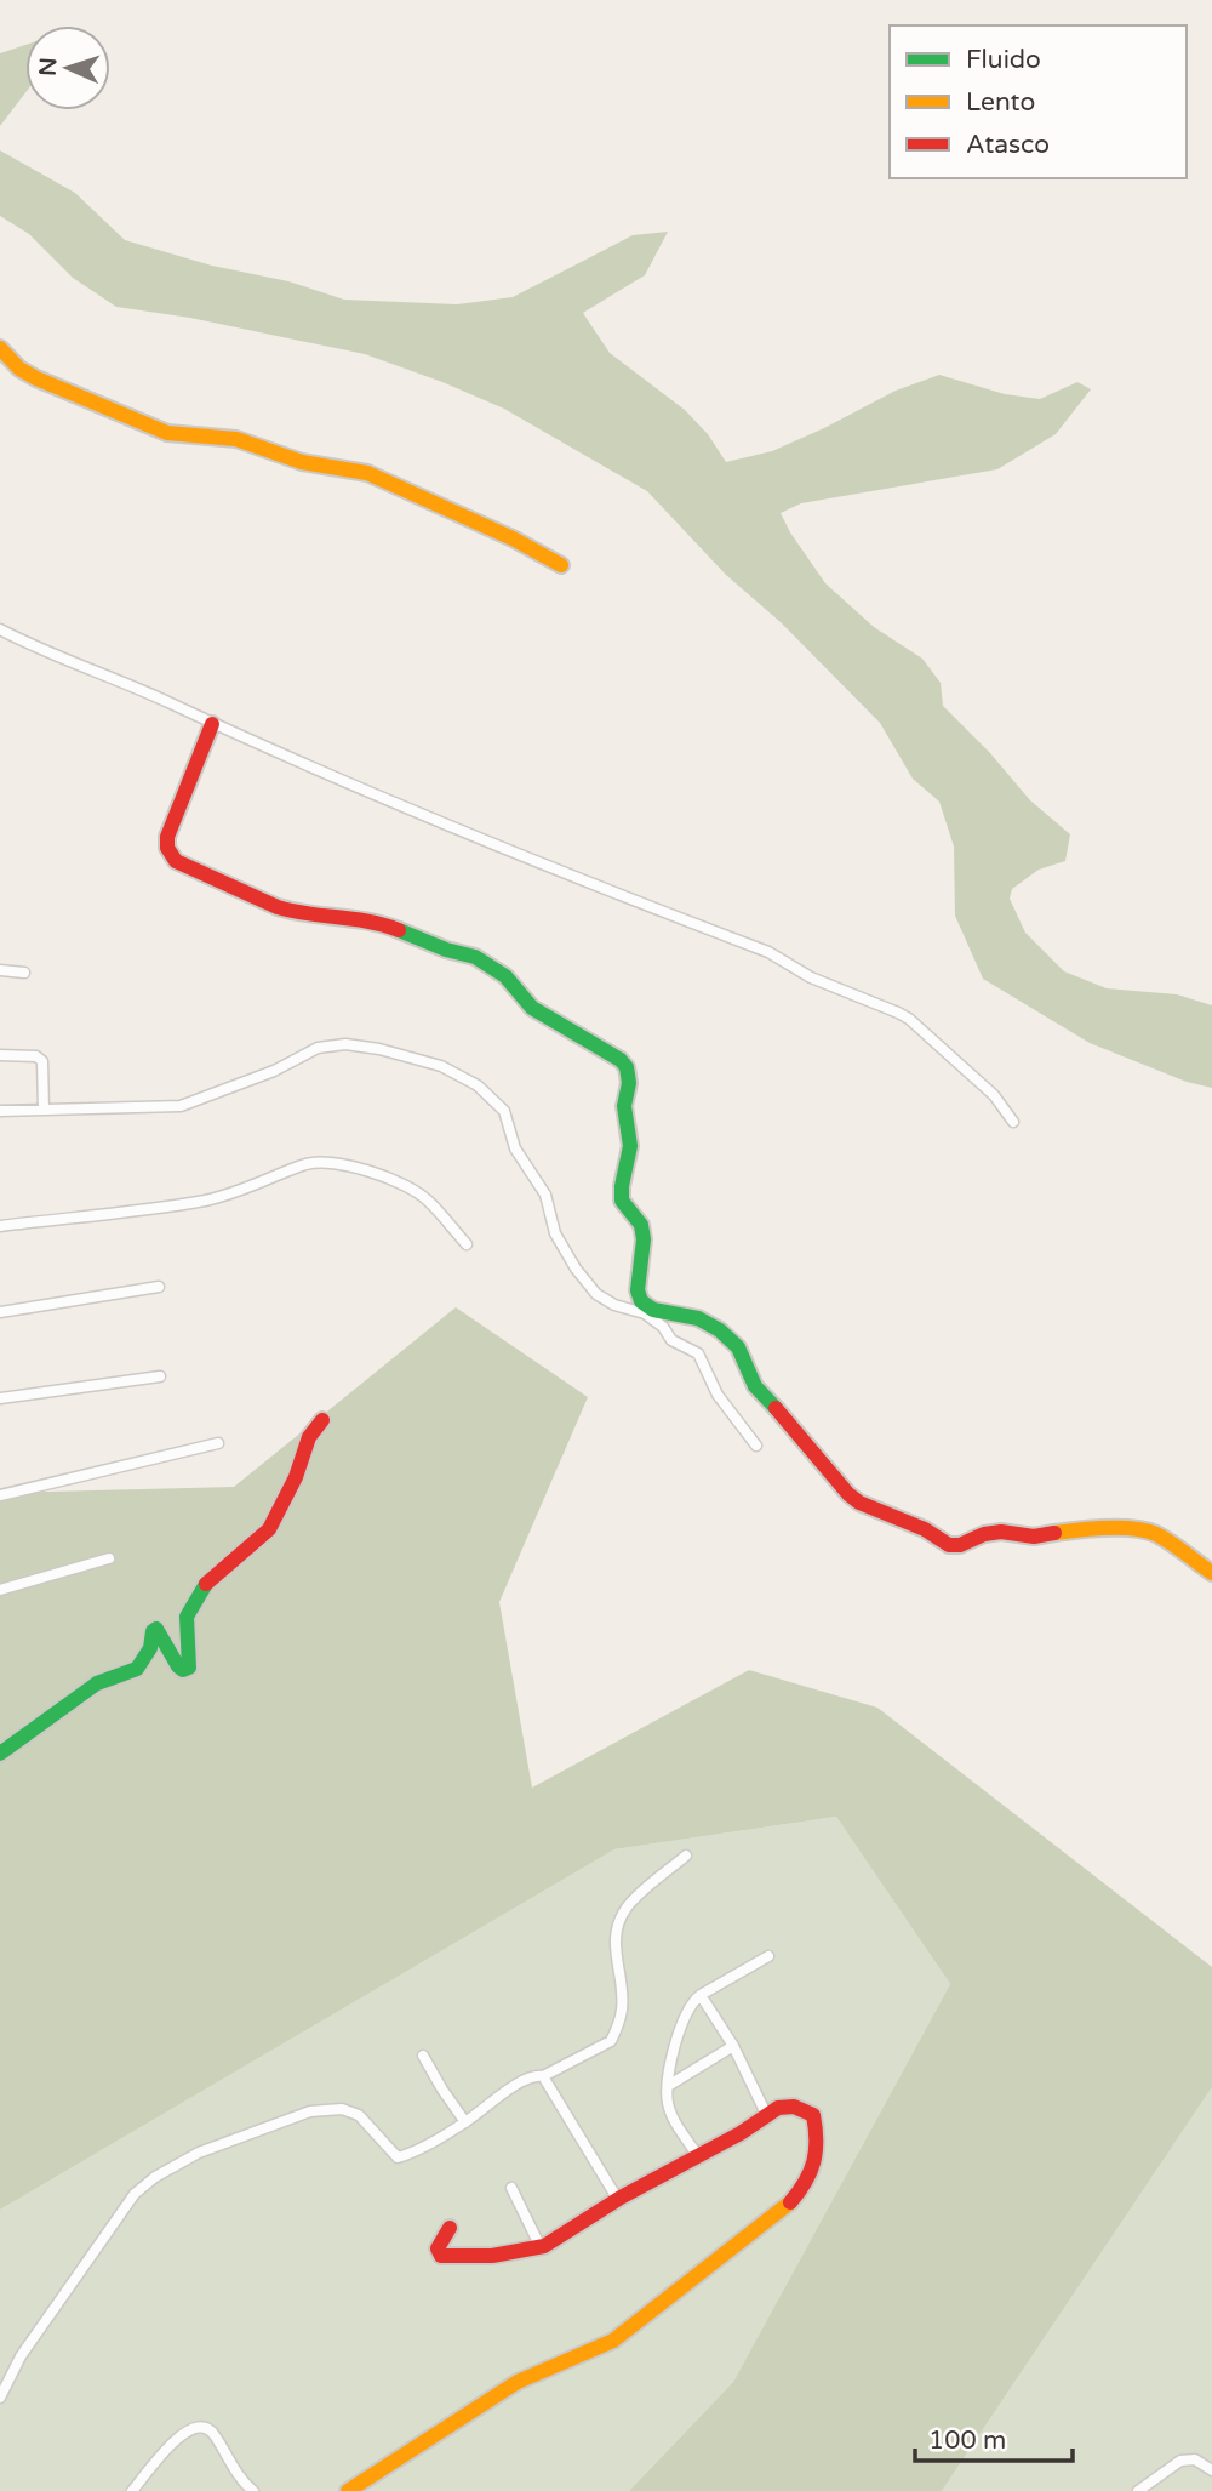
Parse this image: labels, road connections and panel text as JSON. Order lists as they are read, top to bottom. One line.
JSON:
{"legend":["Fluido","Lento","Atasco"],"scale_bar":"100 m","north":"left"}
